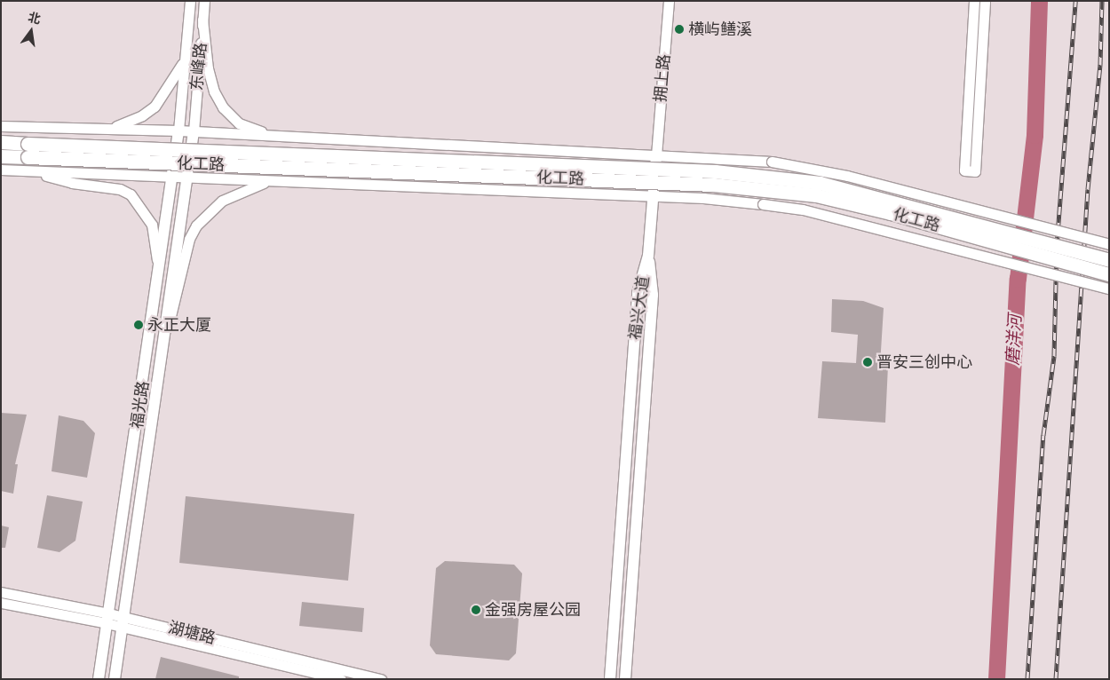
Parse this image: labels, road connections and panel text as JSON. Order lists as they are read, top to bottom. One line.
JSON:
{"streets":{"highway":["化工路"],"main road":["东峰路","拥上路","福兴大道","福光路","湖塘路"]},"crossings":[["东峰路","福光路"],["福光路","湖塘路"]],"water":["磨洋河"],"places":["横屿鳝溪","永正大厦","晋安三创中心","金强房屋公园"],"north":"top"}
